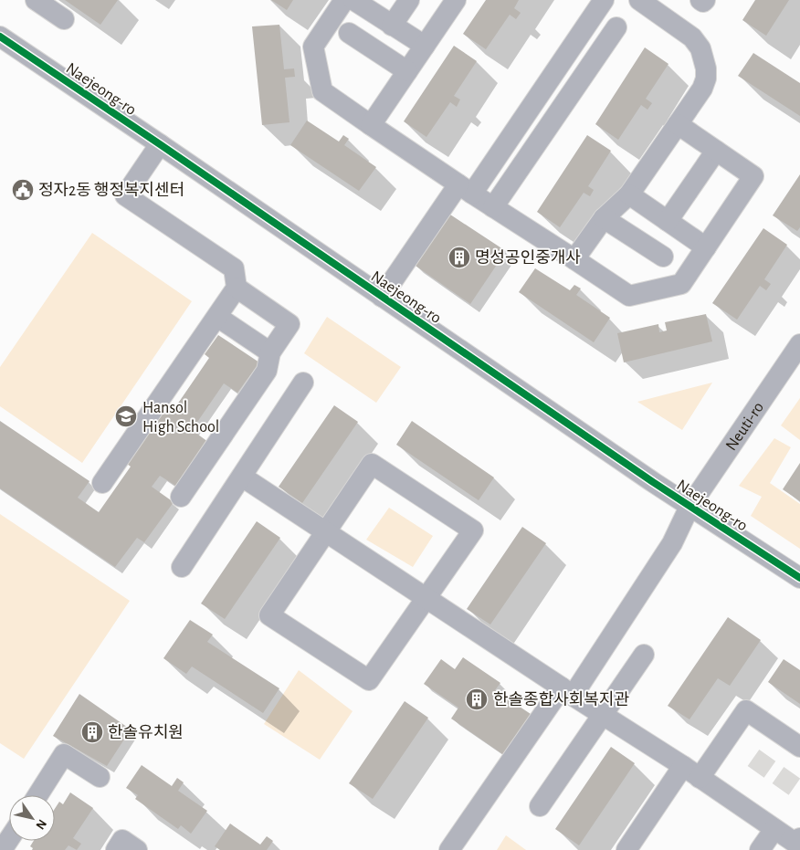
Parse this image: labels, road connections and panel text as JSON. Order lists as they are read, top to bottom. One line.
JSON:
{"streets":{"street":["Naejeong-ro","Neuti-ro"]},"crossings":[["Naejeong-ro","Neuti-ro"]],"places":{"public building":["정자2동 행정복지센터"],"building":["명성공인중개사","한솔종합사회복지관","한솔유치원"],"school or university":["Hansol High School"]},"north":"bottom right"}
